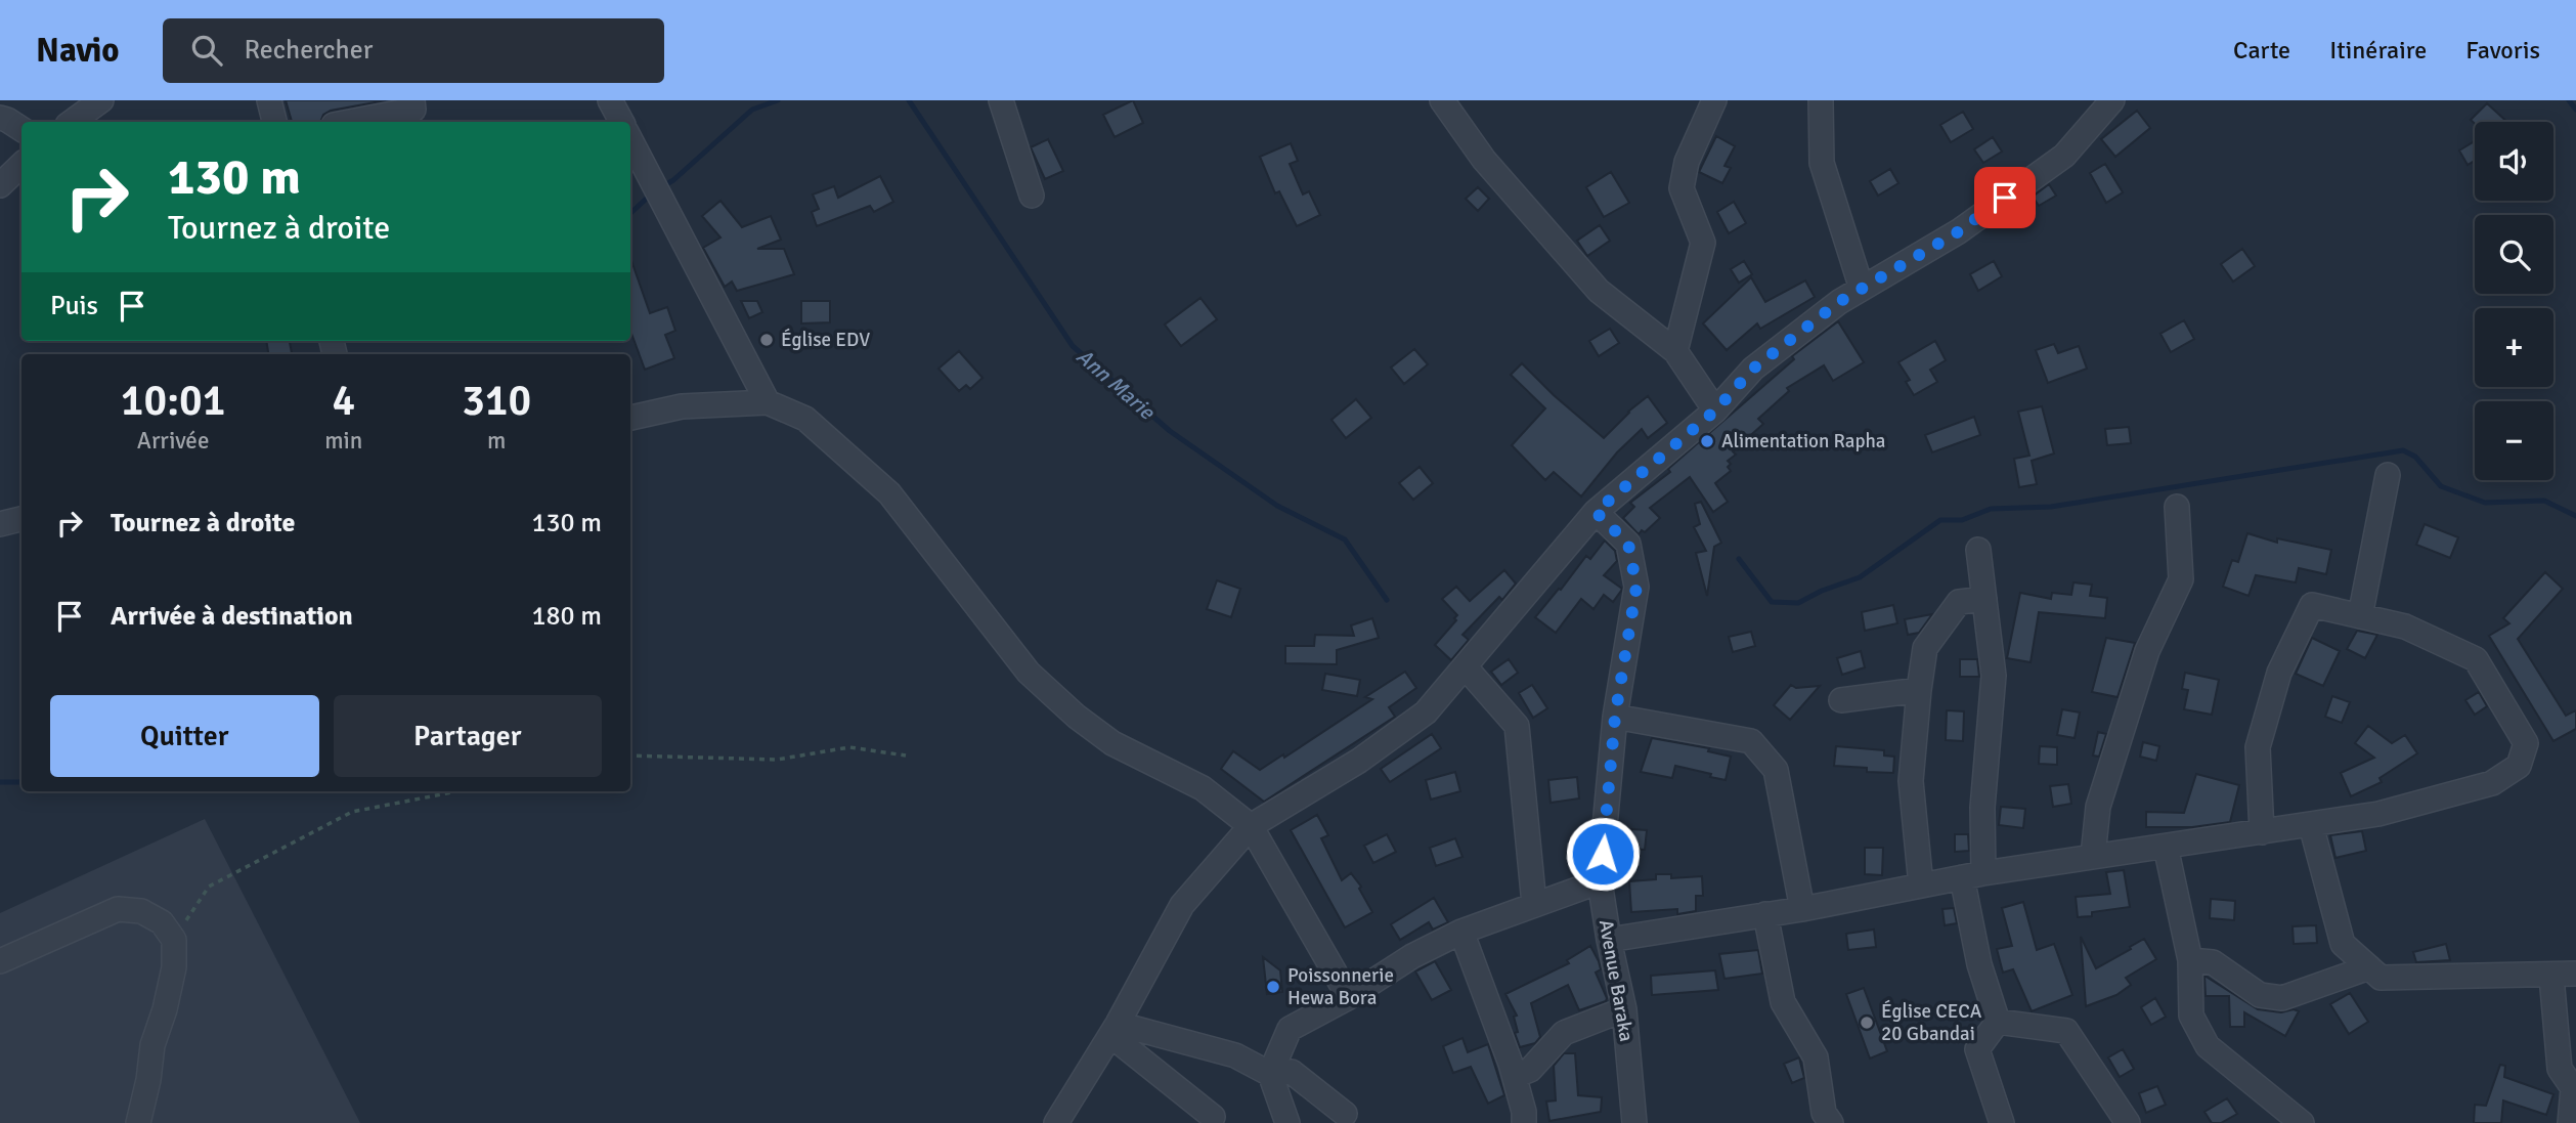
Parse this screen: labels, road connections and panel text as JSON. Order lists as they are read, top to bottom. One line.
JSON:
{"streets":{"street":["Avenue Baraka"]},"water":["Ann Marie"],"places":["Église EDV","Alimentation Rapha","Poissonnerie Hewa Bora","Église CECA 20 Gbandai"],"page":{"header":"Navio","search":"Rechercher","nav":["Carte","Itinéraire","Favoris"],"map_buttons":["+","−"],"turn":["130 m","Tournez à droite"],"then":"Puis","eta":["10:01","Arrivée","4","min","310","m"],"list":[{"name":"Tournez à droite","value":"130 m"},{"name":"Arrivée à destination","value":"180 m"}],"buttons":["Quitter","Partager"]}}
